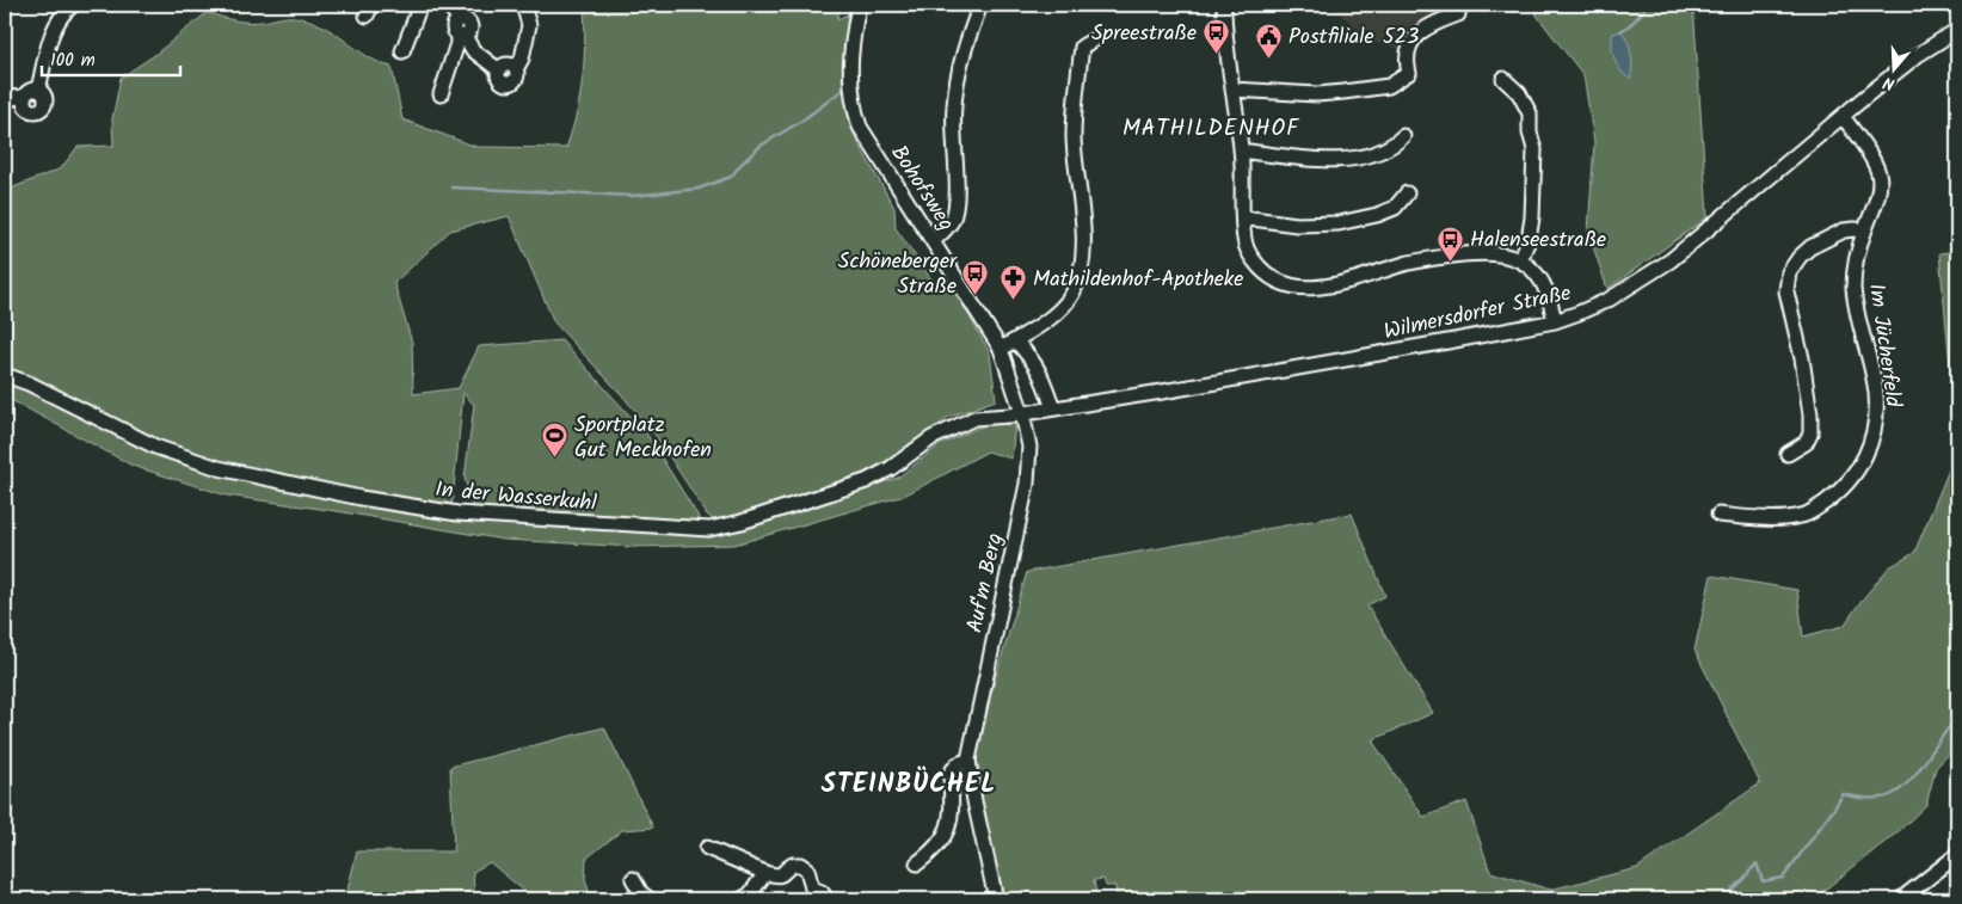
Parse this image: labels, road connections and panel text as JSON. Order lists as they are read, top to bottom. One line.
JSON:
{"streets":{"street":["Bohofsweg","Wilmersdorfer Straße","Im Jücherfeld","In der Wasserkuhl","Auf'm Berg"]},"crossings":[["Bohofsweg","Wilmersdorfer Straße"],["Bohofsweg","In der Wasserkuhl"],["Bohofsweg","Auf'm Berg"],["Wilmersdorfer Straße","Im Jücherfeld"],["Wilmersdorfer Straße","In der Wasserkuhl"],["Wilmersdorfer Straße","Auf'm Berg"],["In der Wasserkuhl","Auf'm Berg"]],"districts":["MATHILDENHOF","STEINBÜCHEL"],"places":{"bus stop":["Spreestraße","Halenseestraße","Schöneberger Straße"],"public building":["Postfiliale 523"],"pharmacy":["Mathildenhof-Apotheke"],"sports":["Sportplatz Gut Meckhofen"]},"scale_bar":"100 m","north":"bottom"}
